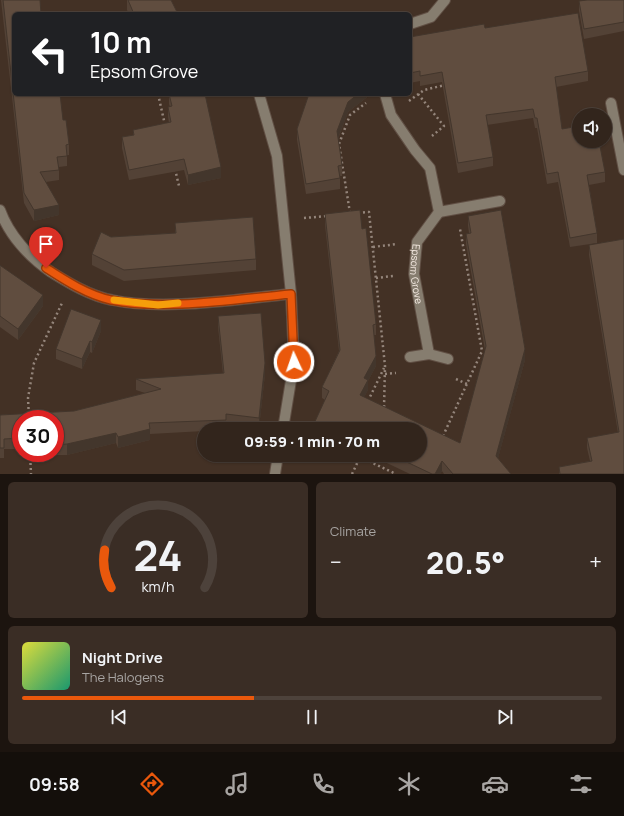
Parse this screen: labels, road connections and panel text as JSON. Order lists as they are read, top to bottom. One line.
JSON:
{"streets":{"street":["Epsom Grove"]},"page":{"turn":["10 m","Epsom Grove"],"limit":"30","trip":"09:59 · 1 min · 70 m","tile":"Climate","heat":["−","20.5°","+"],"song":["Night Drive","The Halogens"],"tabs":"09:58","gauge":["24","km/h"]}}
